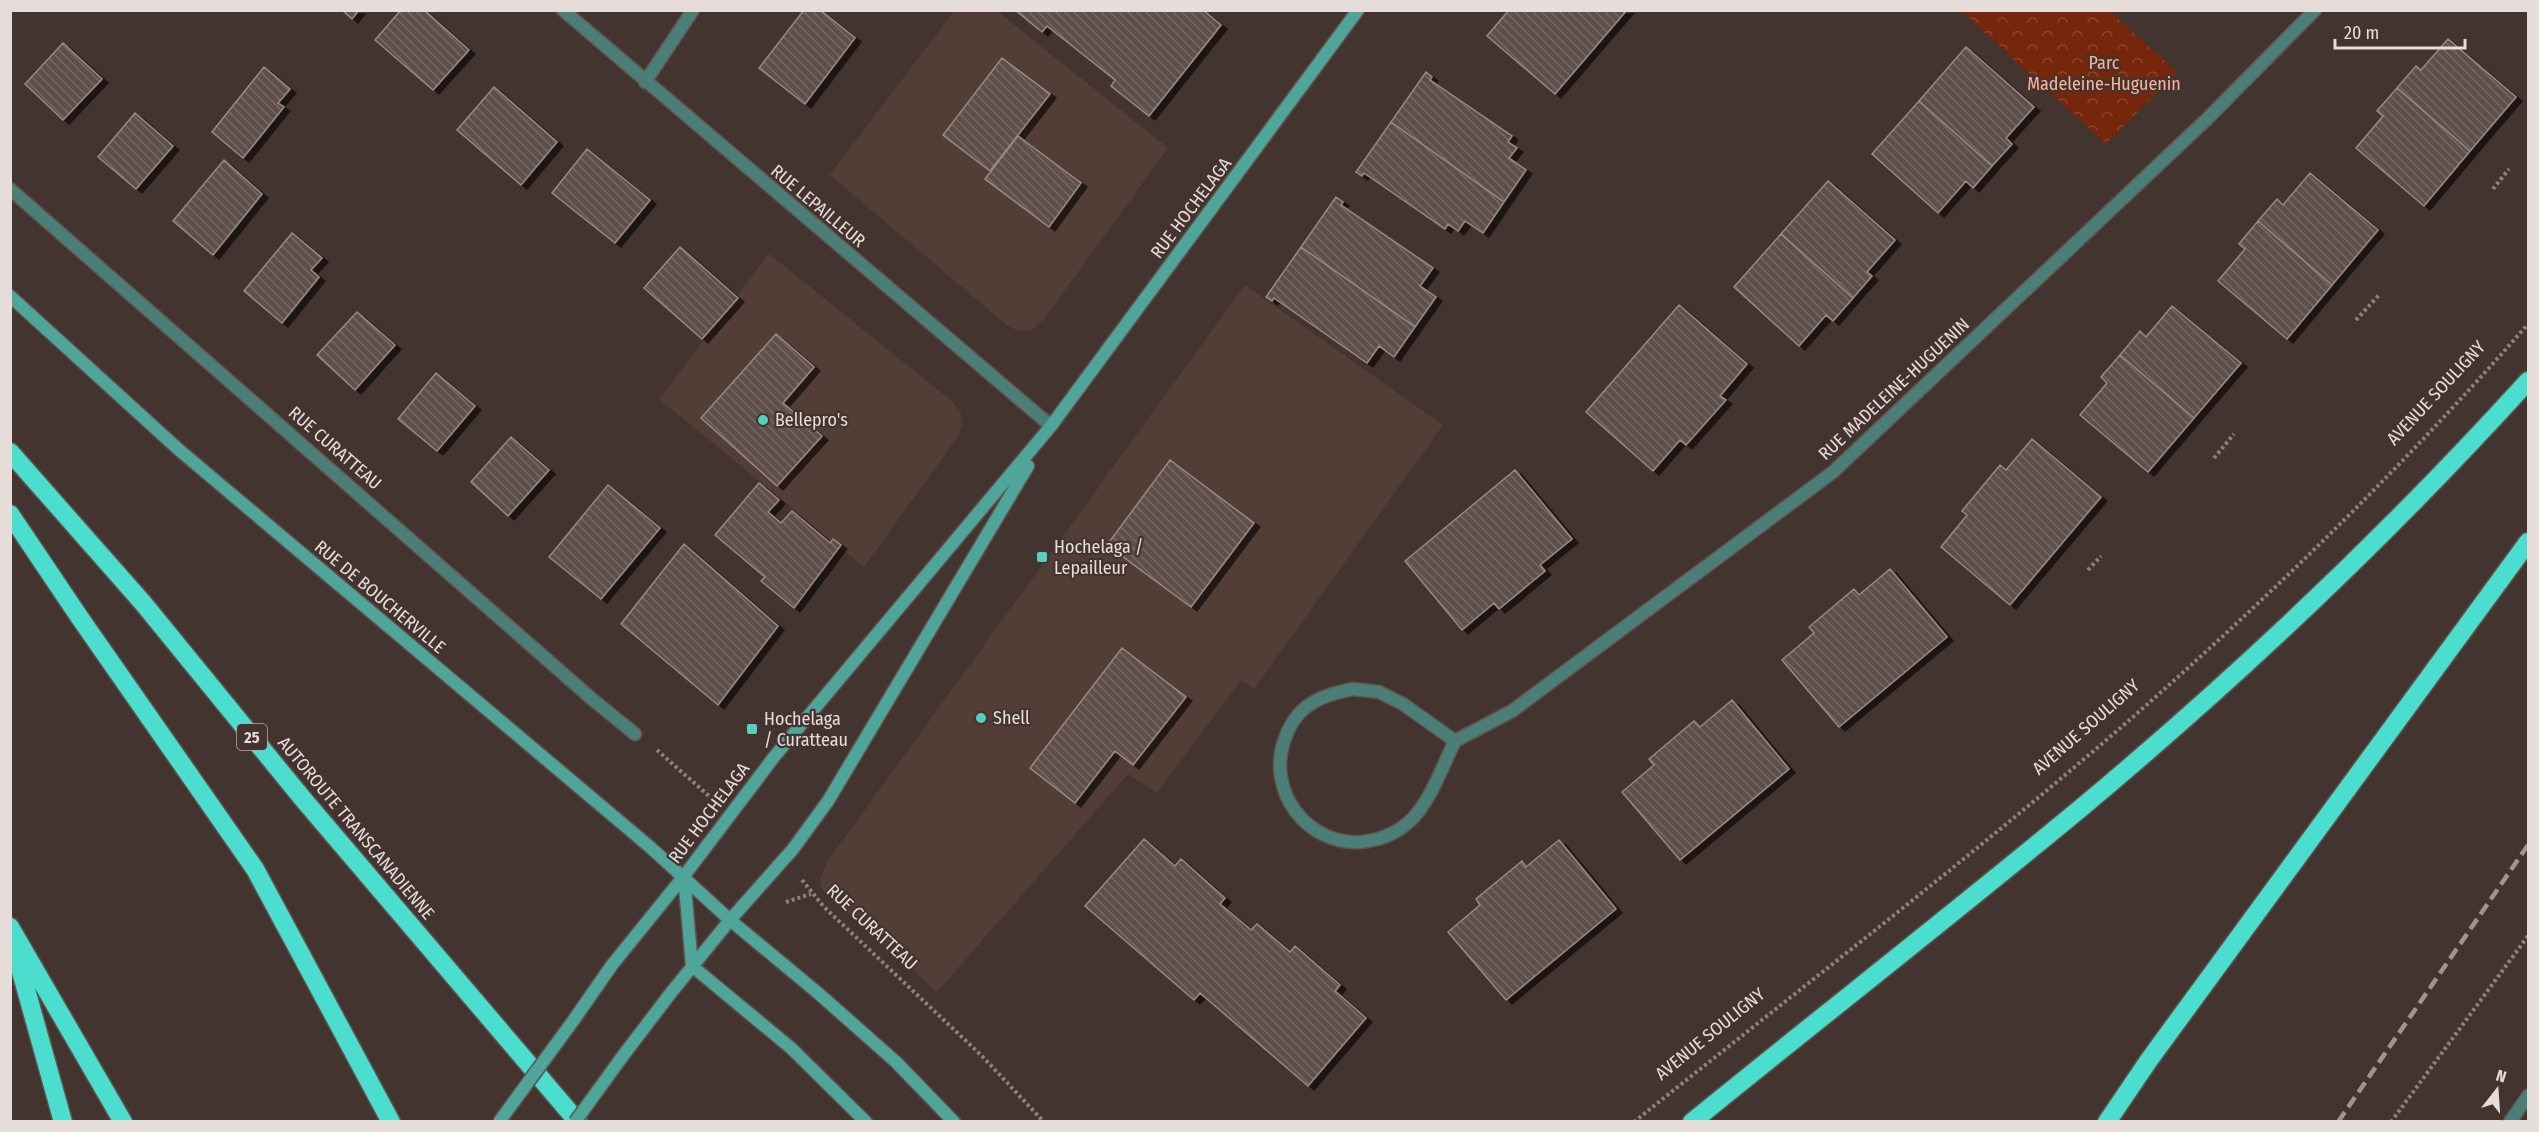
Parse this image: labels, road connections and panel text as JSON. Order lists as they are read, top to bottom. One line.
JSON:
{"streets":{"highway":["25","AUTOROUTE TRANSCANADIENNE"],"main road":["RUE HOCHELAGA","RUE DE BOUCHERVILLE"],"street":["RUE LEPAILLEUR","RUE MADELEINE-HUGUENIN","RUE CURATTEAU"],"path":["AVENUE SOULIGNY"]},"crossings":[["RUE LEPAILLEUR","RUE HOCHELAGA"],["RUE HOCHELAGA","RUE CURATTEAU"],["RUE HOCHELAGA","RUE DE BOUCHERVILLE"],["RUE HOCHELAGA","AUTOROUTE TRANSCANADIENNE"]],"parks":["Parc Madeleine-Huguenin"],"places":{"other":["Bellepro's","Shell"],"transit":["Hochelaga / Lepailleur","Hochelaga / Curatteau"]},"scale_bar":"20 m","north":"top"}
